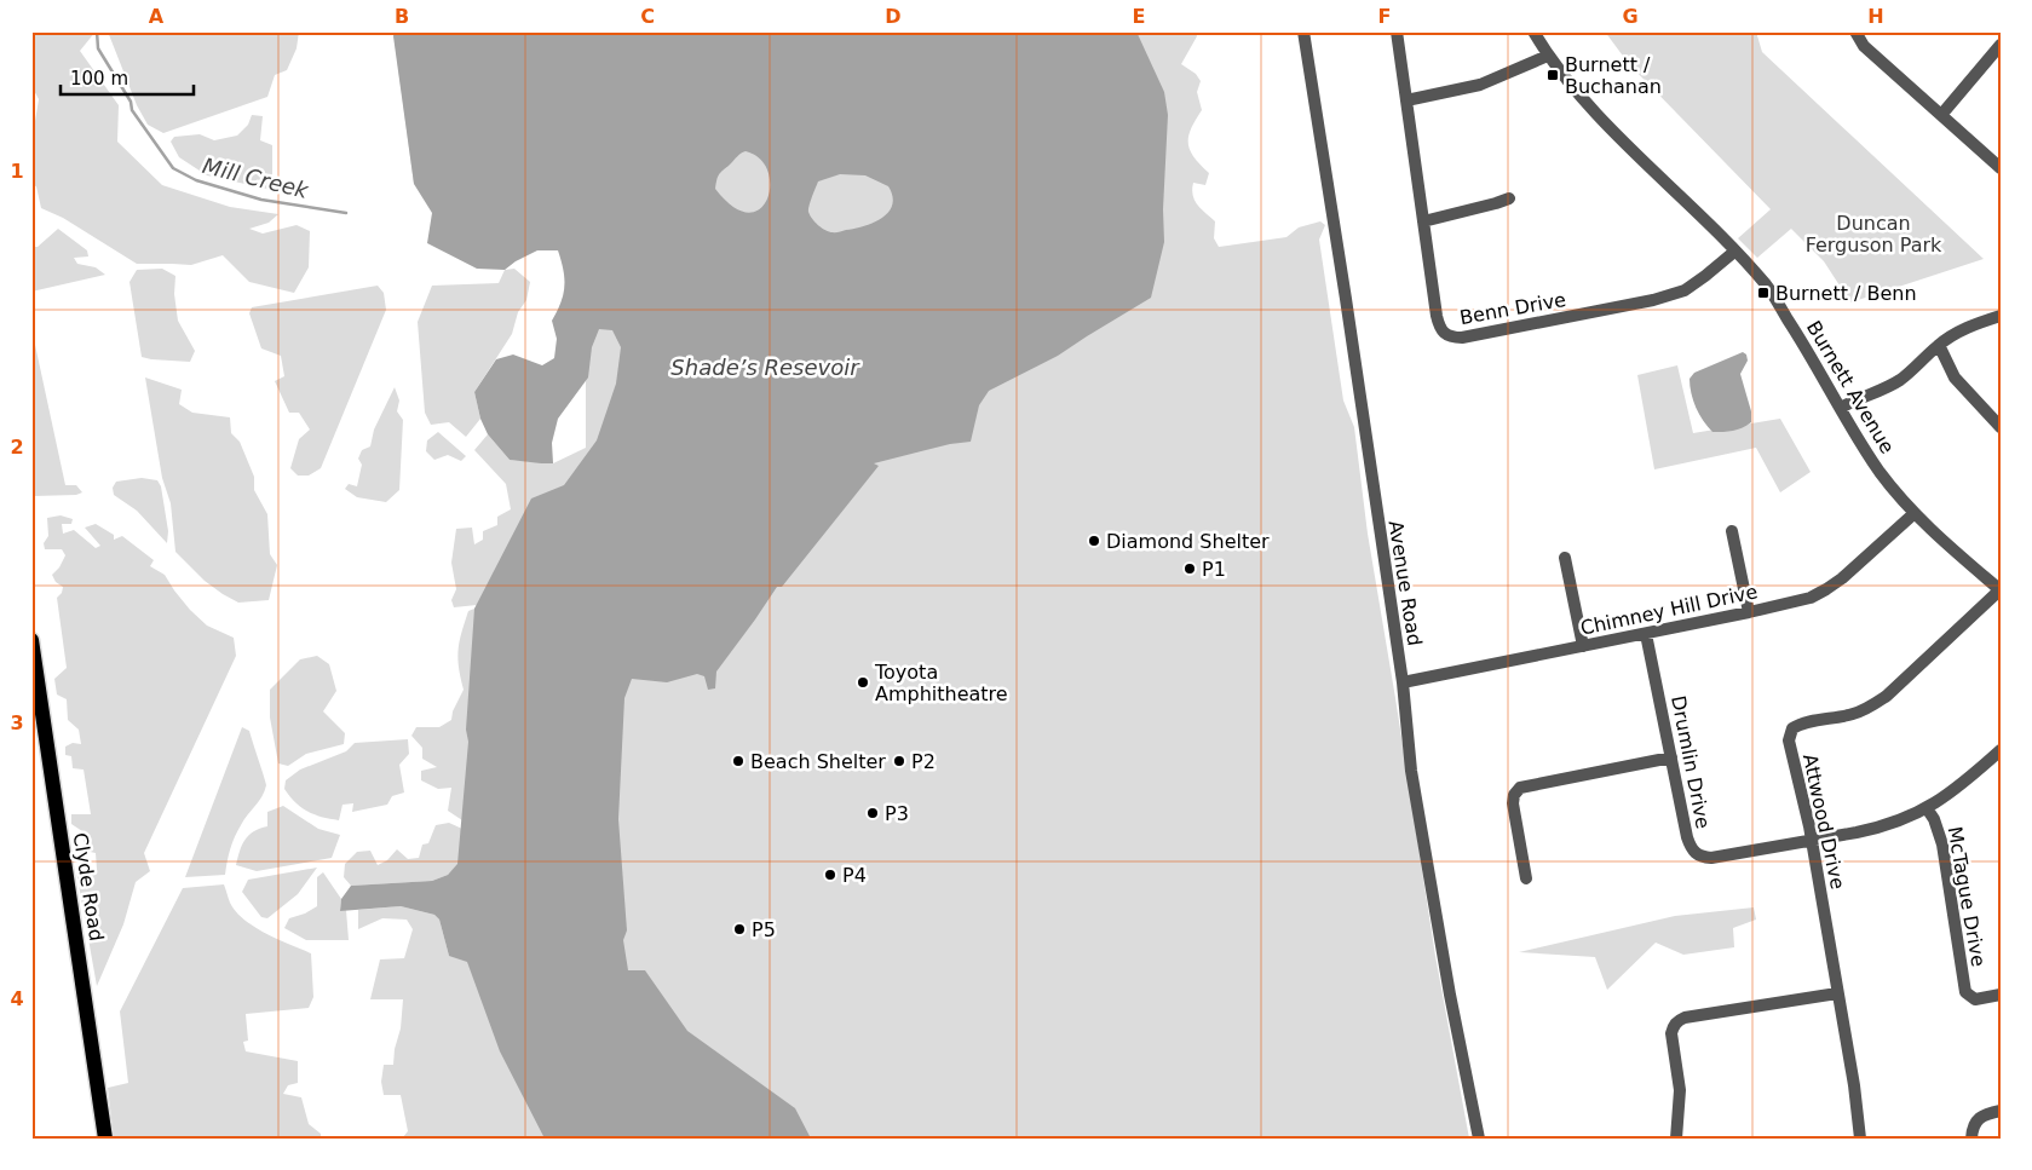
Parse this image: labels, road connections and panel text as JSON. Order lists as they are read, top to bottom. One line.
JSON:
{"streets":{"main road":["Clyde Road"],"street":["Benn Drive","Burnett Avenue","Avenue Road","Chimney Hill Drive","Drumlin Drive","Attwood Drive","McTague Drive"]},"crossings":[["Benn Drive","Burnett Avenue"],["Burnett Avenue","Chimney Hill Drive"],["Burnett Avenue","Attwood Drive"],["Avenue Road","Chimney Hill Drive"],["Chimney Hill Drive","Drumlin Drive"],["Drumlin Drive","Attwood Drive"],["Drumlin Drive","McTague Drive"]],"water":["Mill Creek","Shade’s Resevoir"],"parks":["Duncan Ferguson Park"],"places":{"transit":["Burnett / Buchanan","Burnett / Benn"],"other":["Diamond Shelter","P1","Toyota Amphitheatre","Beach Shelter","P2","P3","P4","P5"]},"scale_bar":"100 m","grid":{"columns":["A","B","C","D","E","F","G","H"],"rows":["1","2","3","4"]}}
